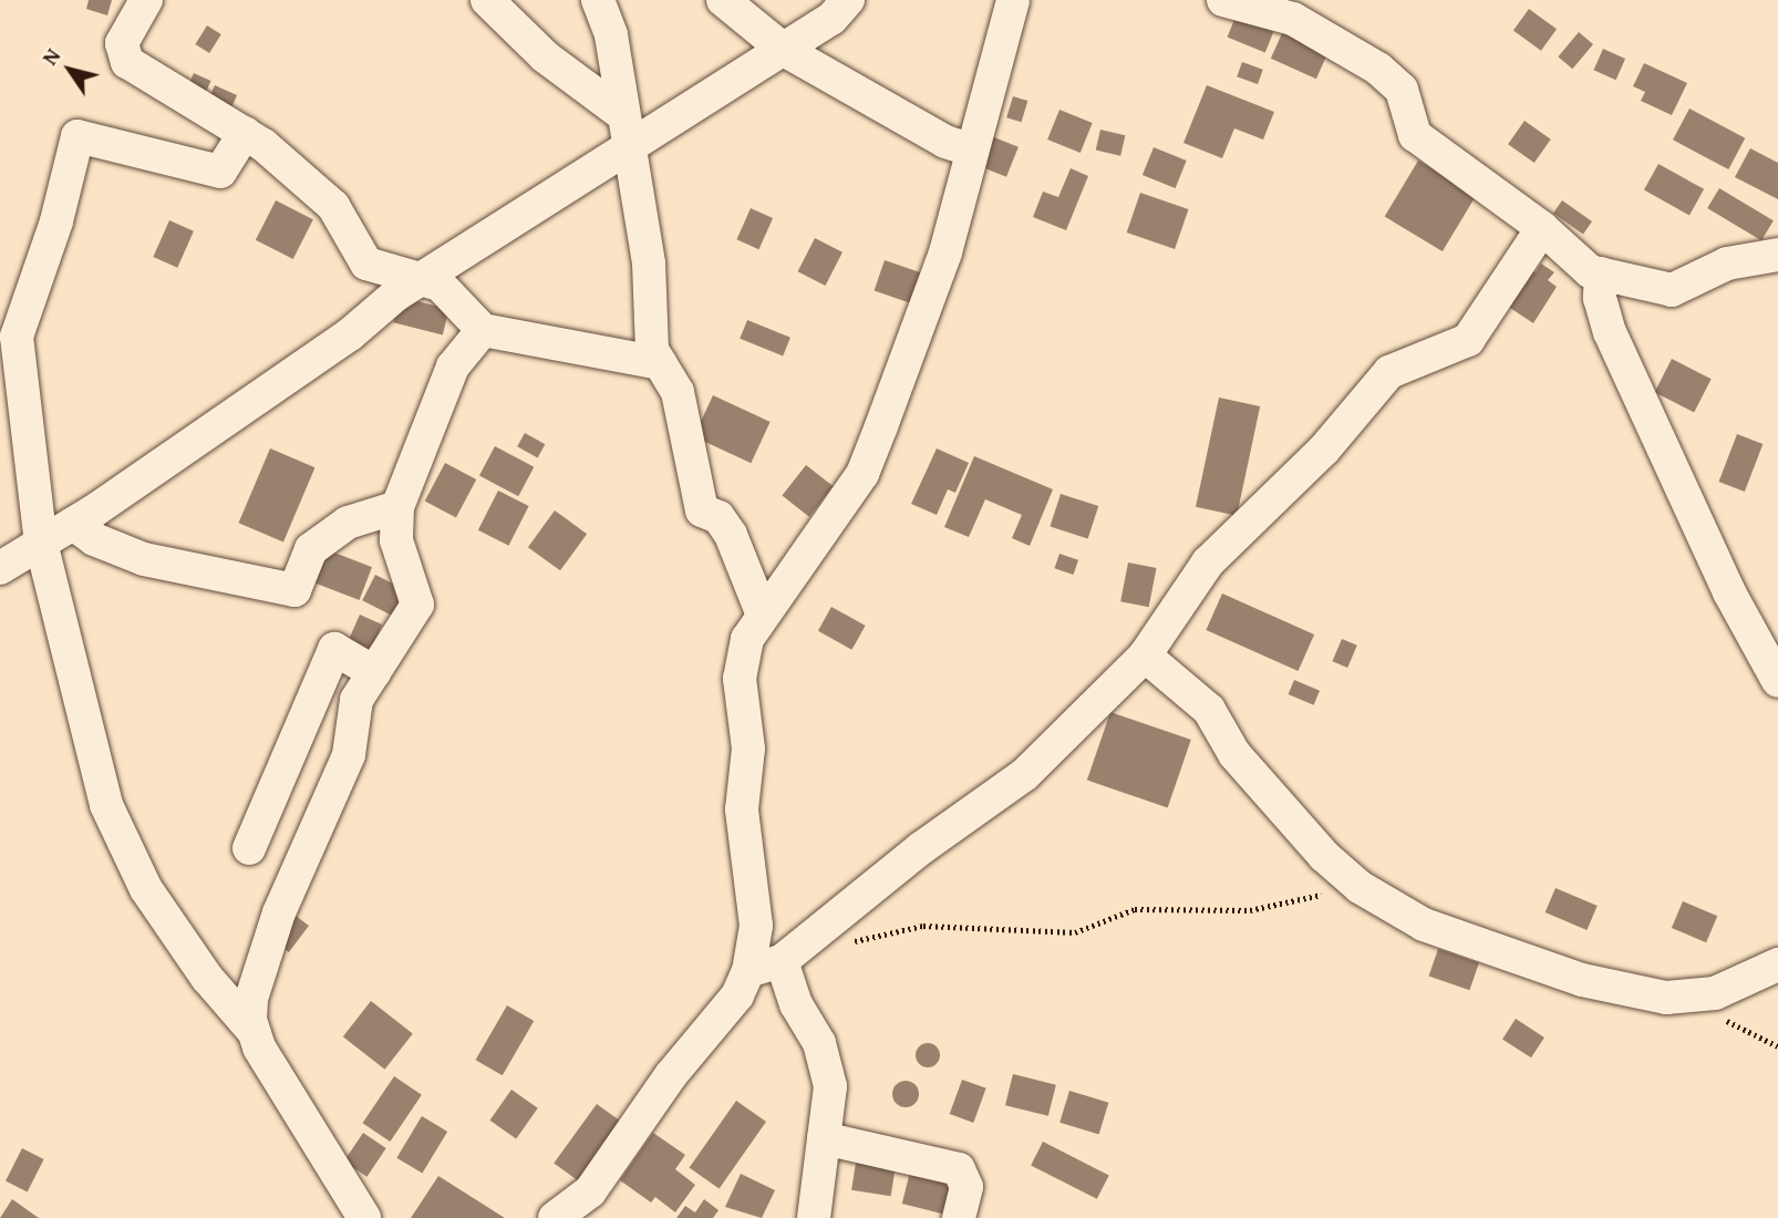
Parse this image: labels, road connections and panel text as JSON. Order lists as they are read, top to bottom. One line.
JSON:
{"north":"top left"}
